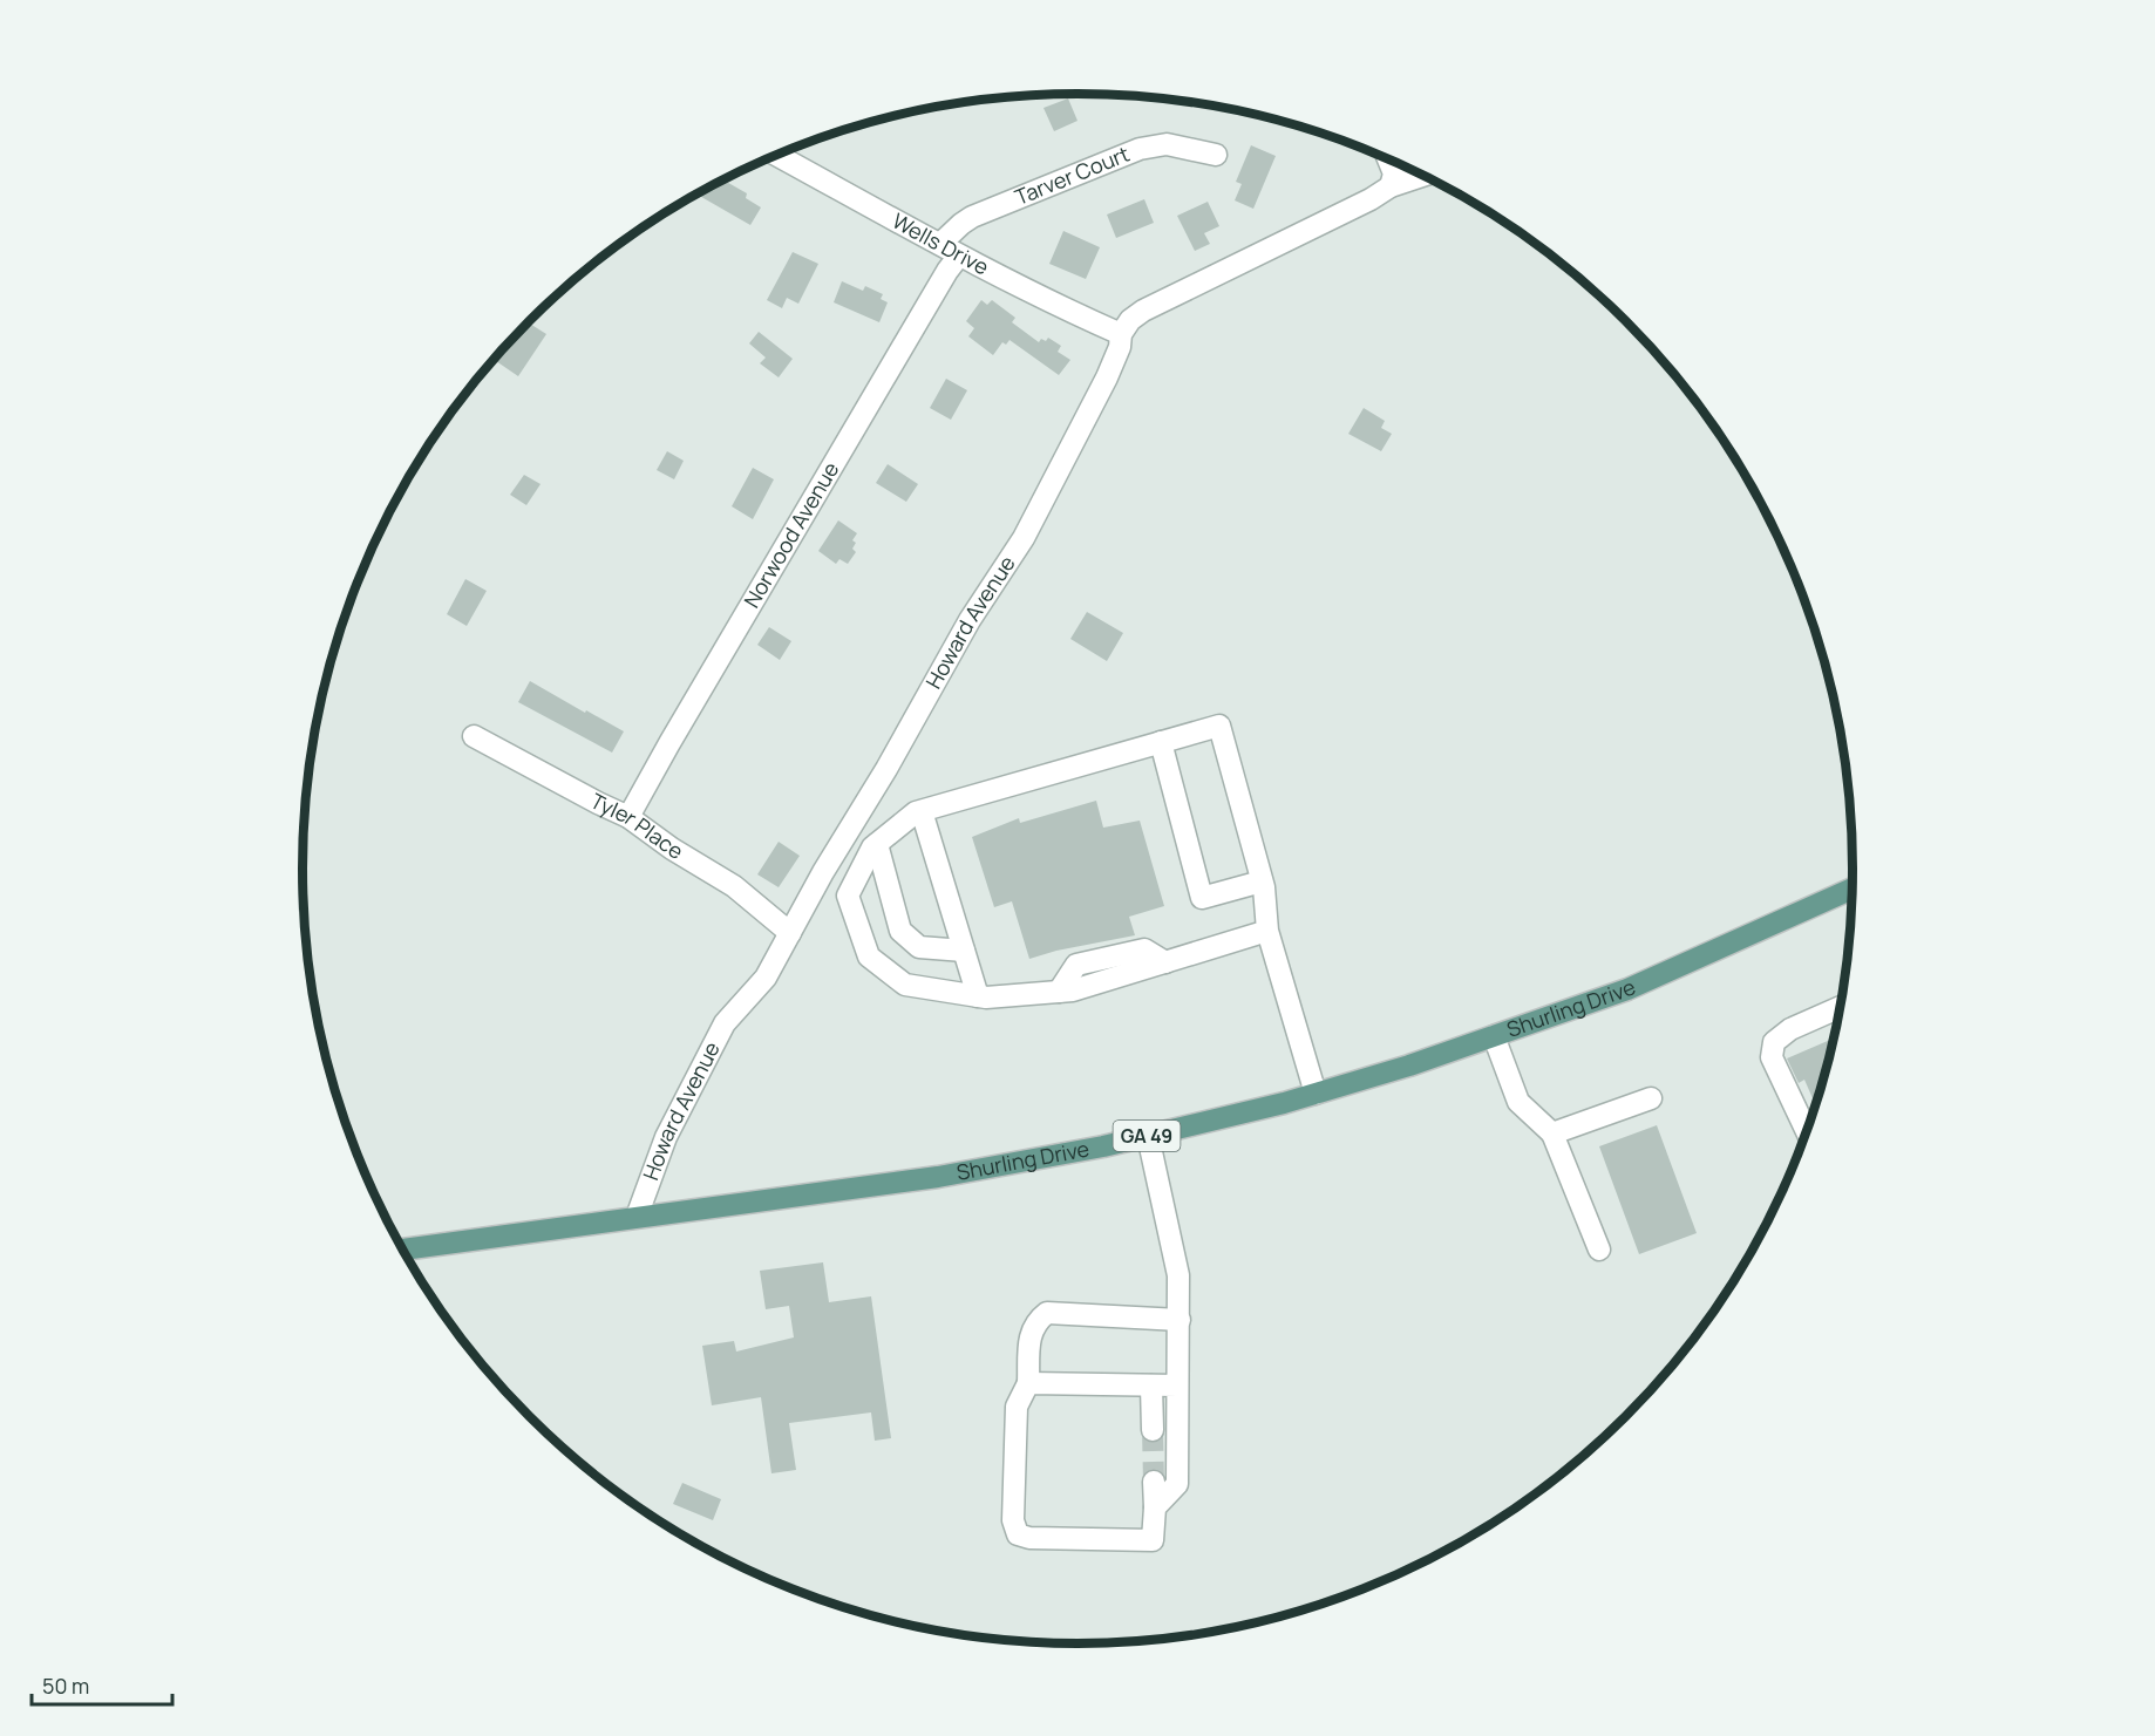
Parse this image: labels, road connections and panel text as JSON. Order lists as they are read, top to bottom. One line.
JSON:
{"streets":{"main road":["Shurling Drive","GA 49"],"street":["Tarver Court","Wells Drive","Norwood Avenue","Howard Avenue","Tyler Place"]},"crossings":[["Tarver Court","Wells Drive"],["Tarver Court","Norwood Avenue"],["Wells Drive","Norwood Avenue"],["Wells Drive","Howard Avenue"],["Norwood Avenue","Tyler Place"],["Howard Avenue","Tyler Place"],["Howard Avenue","Shurling Drive"]],"scale_bar":"50 m"}
